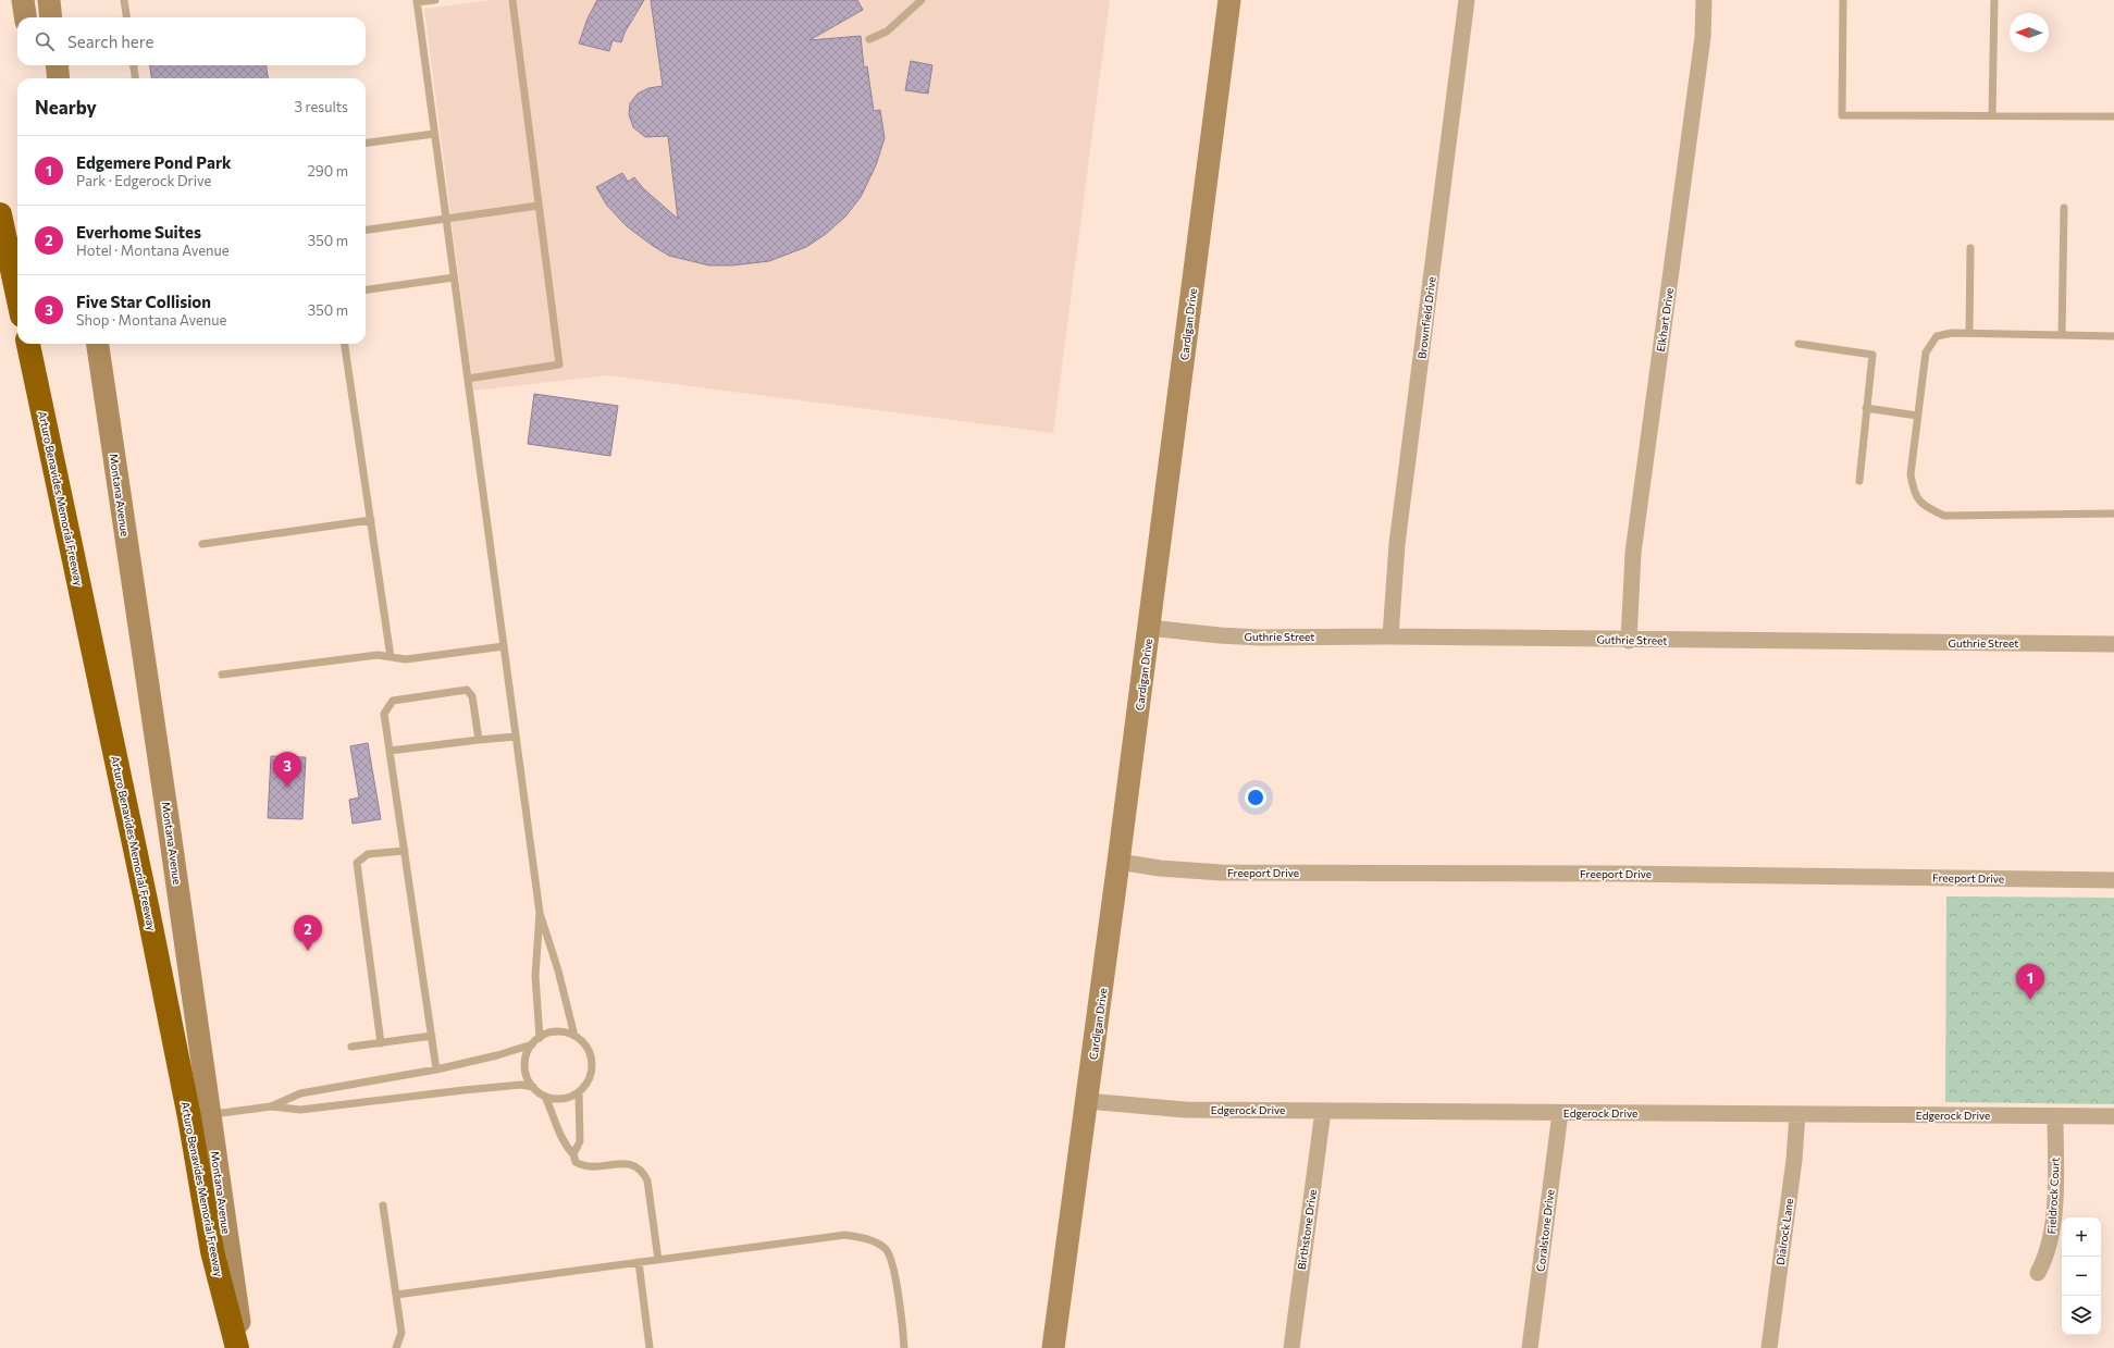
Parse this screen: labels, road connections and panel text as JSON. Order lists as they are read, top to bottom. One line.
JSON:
{"streets":{"highway":["Arturo Benavides Memorial Freeway"],"street":["Brownfield Drive","Elkhart Drive","Cardigan Drive","Montana Avenue","Guthrie Street","Freeport Drive","Edgerock Drive","Fieldrock Court","Birthstone Drive","Coralstone Drive","Dialrock Lane"]},"crossings":[["Brownfield Drive","Guthrie Street"],["Elkhart Drive","Guthrie Street"],["Cardigan Drive","Guthrie Street"],["Cardigan Drive","Freeport Drive"],["Cardigan Drive","Edgerock Drive"],["Edgerock Drive","Fieldrock Court"],["Edgerock Drive","Birthstone Drive"],["Edgerock Drive","Coralstone Drive"],["Edgerock Drive","Dialrock Lane"]],"north":"left","page":{"search":"Search here","heading":["Nearby","3 results"],"list":[{"mark":"1","name":"Edgemere Pond Park","note":"Park · Edgerock Drive","value":"290 m"},{"mark":"2","name":"Everhome Suites","note":"Hotel · Montana Avenue","value":"350 m"},{"mark":"3","name":"Five Star Collision","note":"Shop · Montana Avenue","value":"350 m"}],"pins":["3","2","1"],"map_buttons":["+","−"]}}
